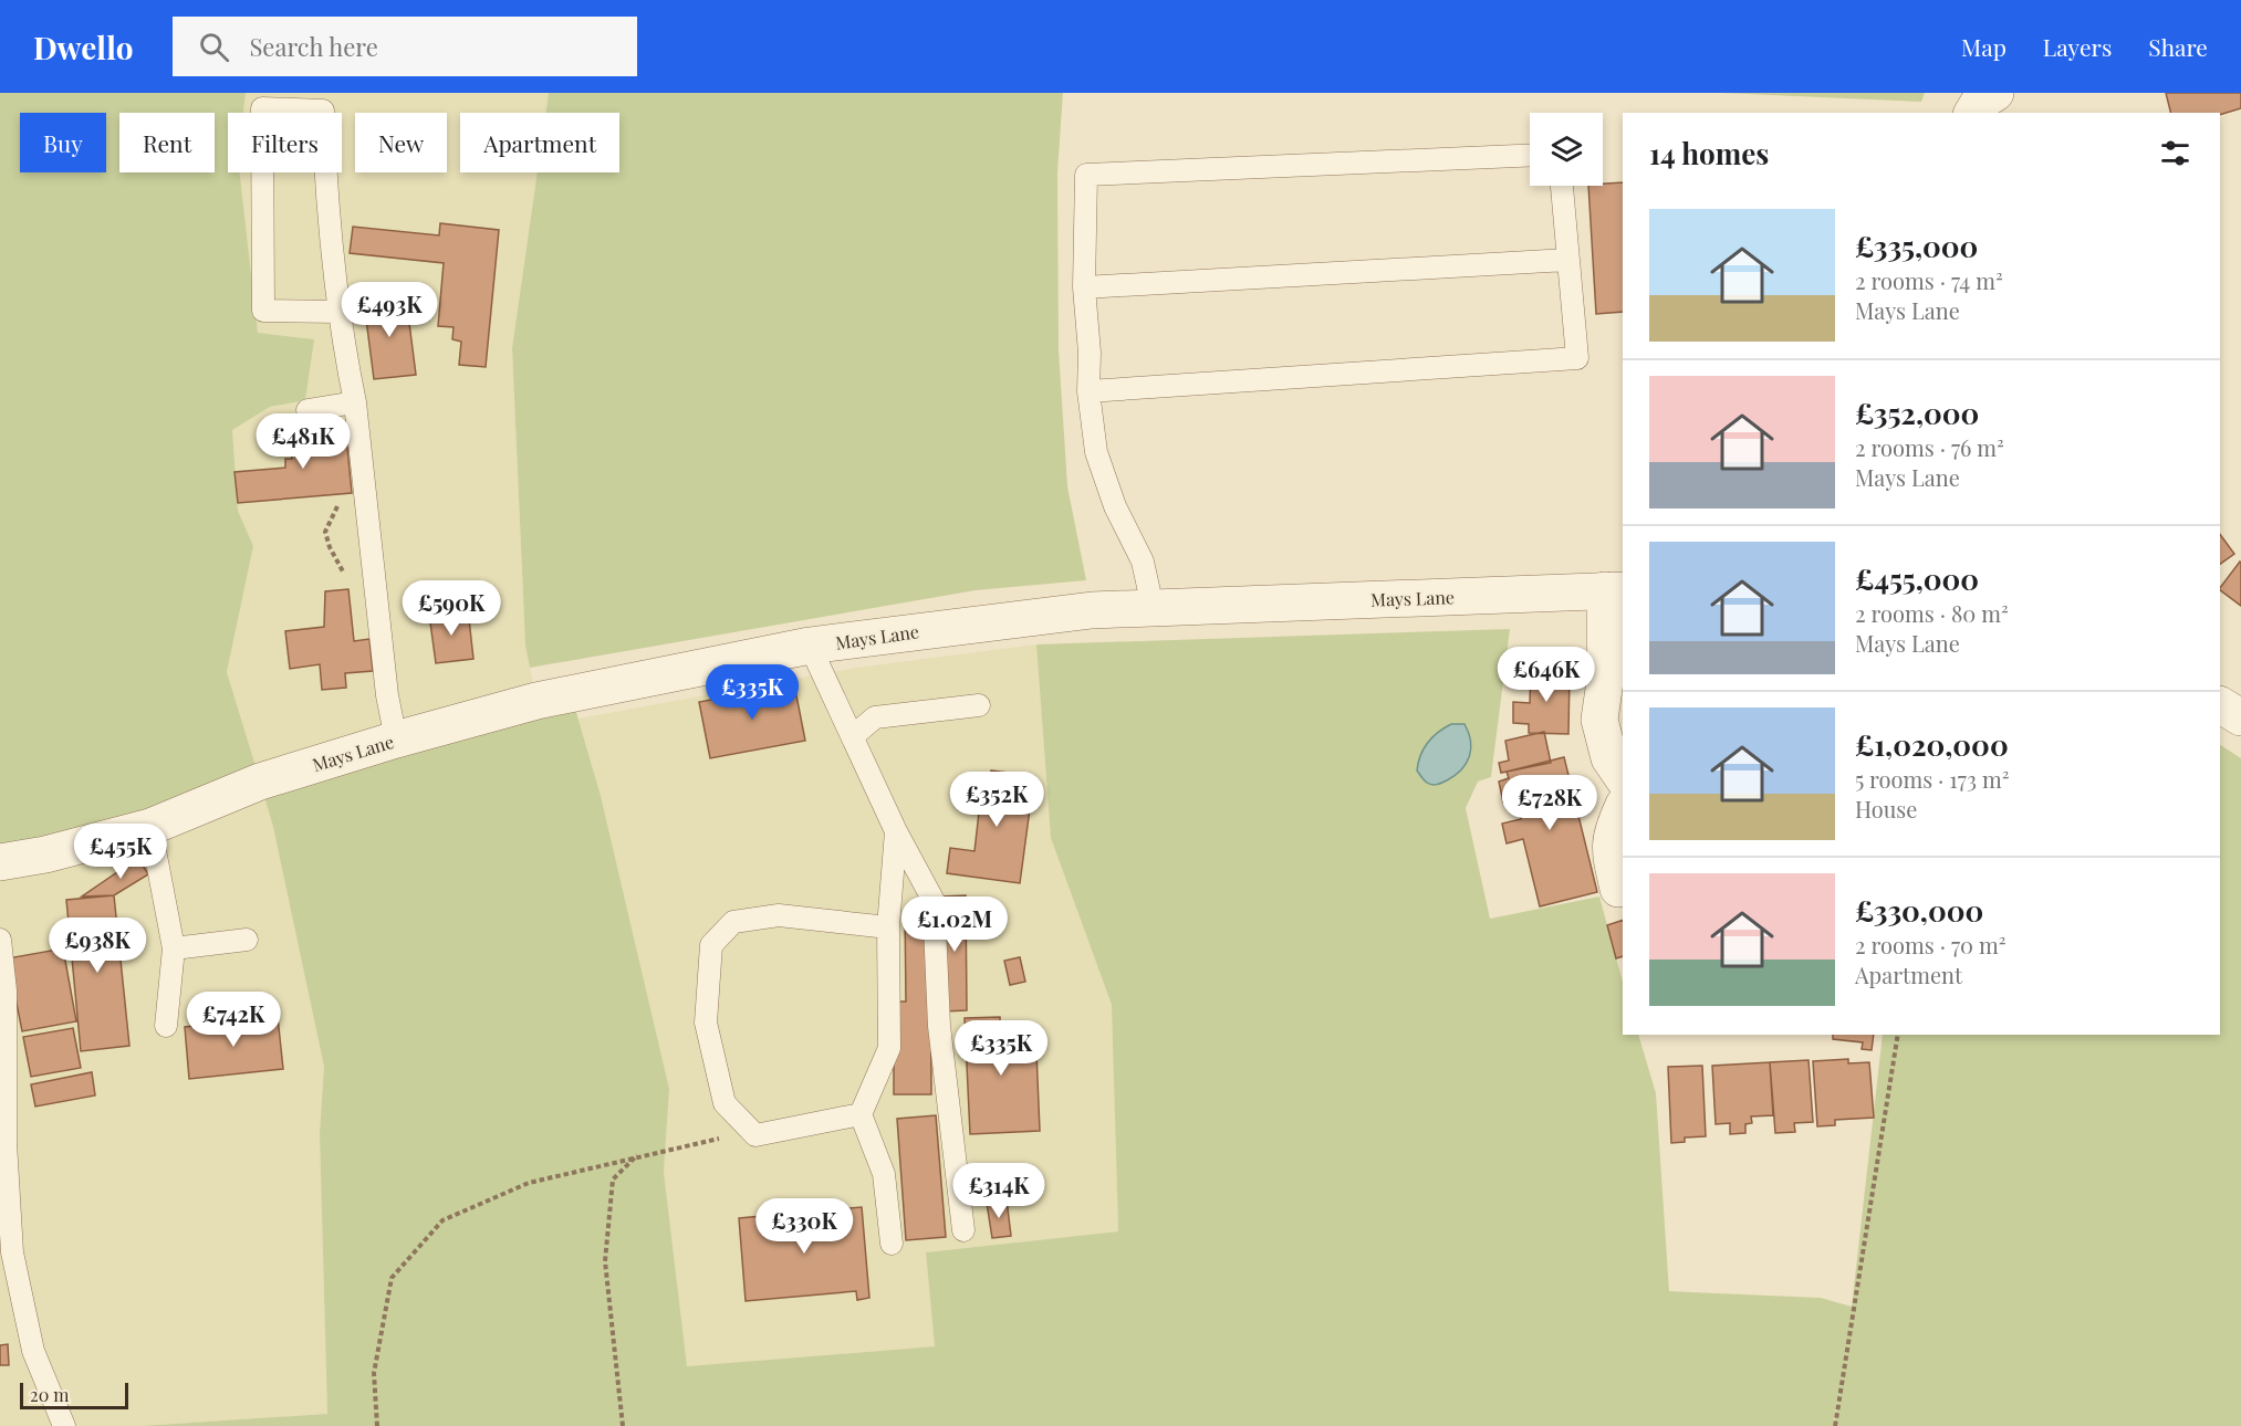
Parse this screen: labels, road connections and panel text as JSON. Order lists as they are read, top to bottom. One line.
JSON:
{"streets":{"street":["Mays Lane"]},"scale_bar":"20 m","page":{"header":"Dwello","search":"Search here","nav":["Map","Layers","Share"],"chip":["Buy","Rent","Filters","New","Apartment"],"heading":"14 homes","list":[{"name":"£335,000","note":"2 rooms · 74 m² · Mays Lane"},{"name":"£352,000","note":"2 rooms · 76 m² · Mays Lane"},{"name":"£455,000","note":"2 rooms · 80 m² · Mays Lane"},{"name":"£1,020,000","note":"5 rooms · 173 m² · House"},{"name":"£330,000","note":"2 rooms · 70 m² · Apartment"}],"price":["£493K","£481K","£590K","£646K","£335K","£352K","£728K","£455K","£1.02M","£938K","£742K","£335K","£314K","£330K"],"scale":"20 m"}}
